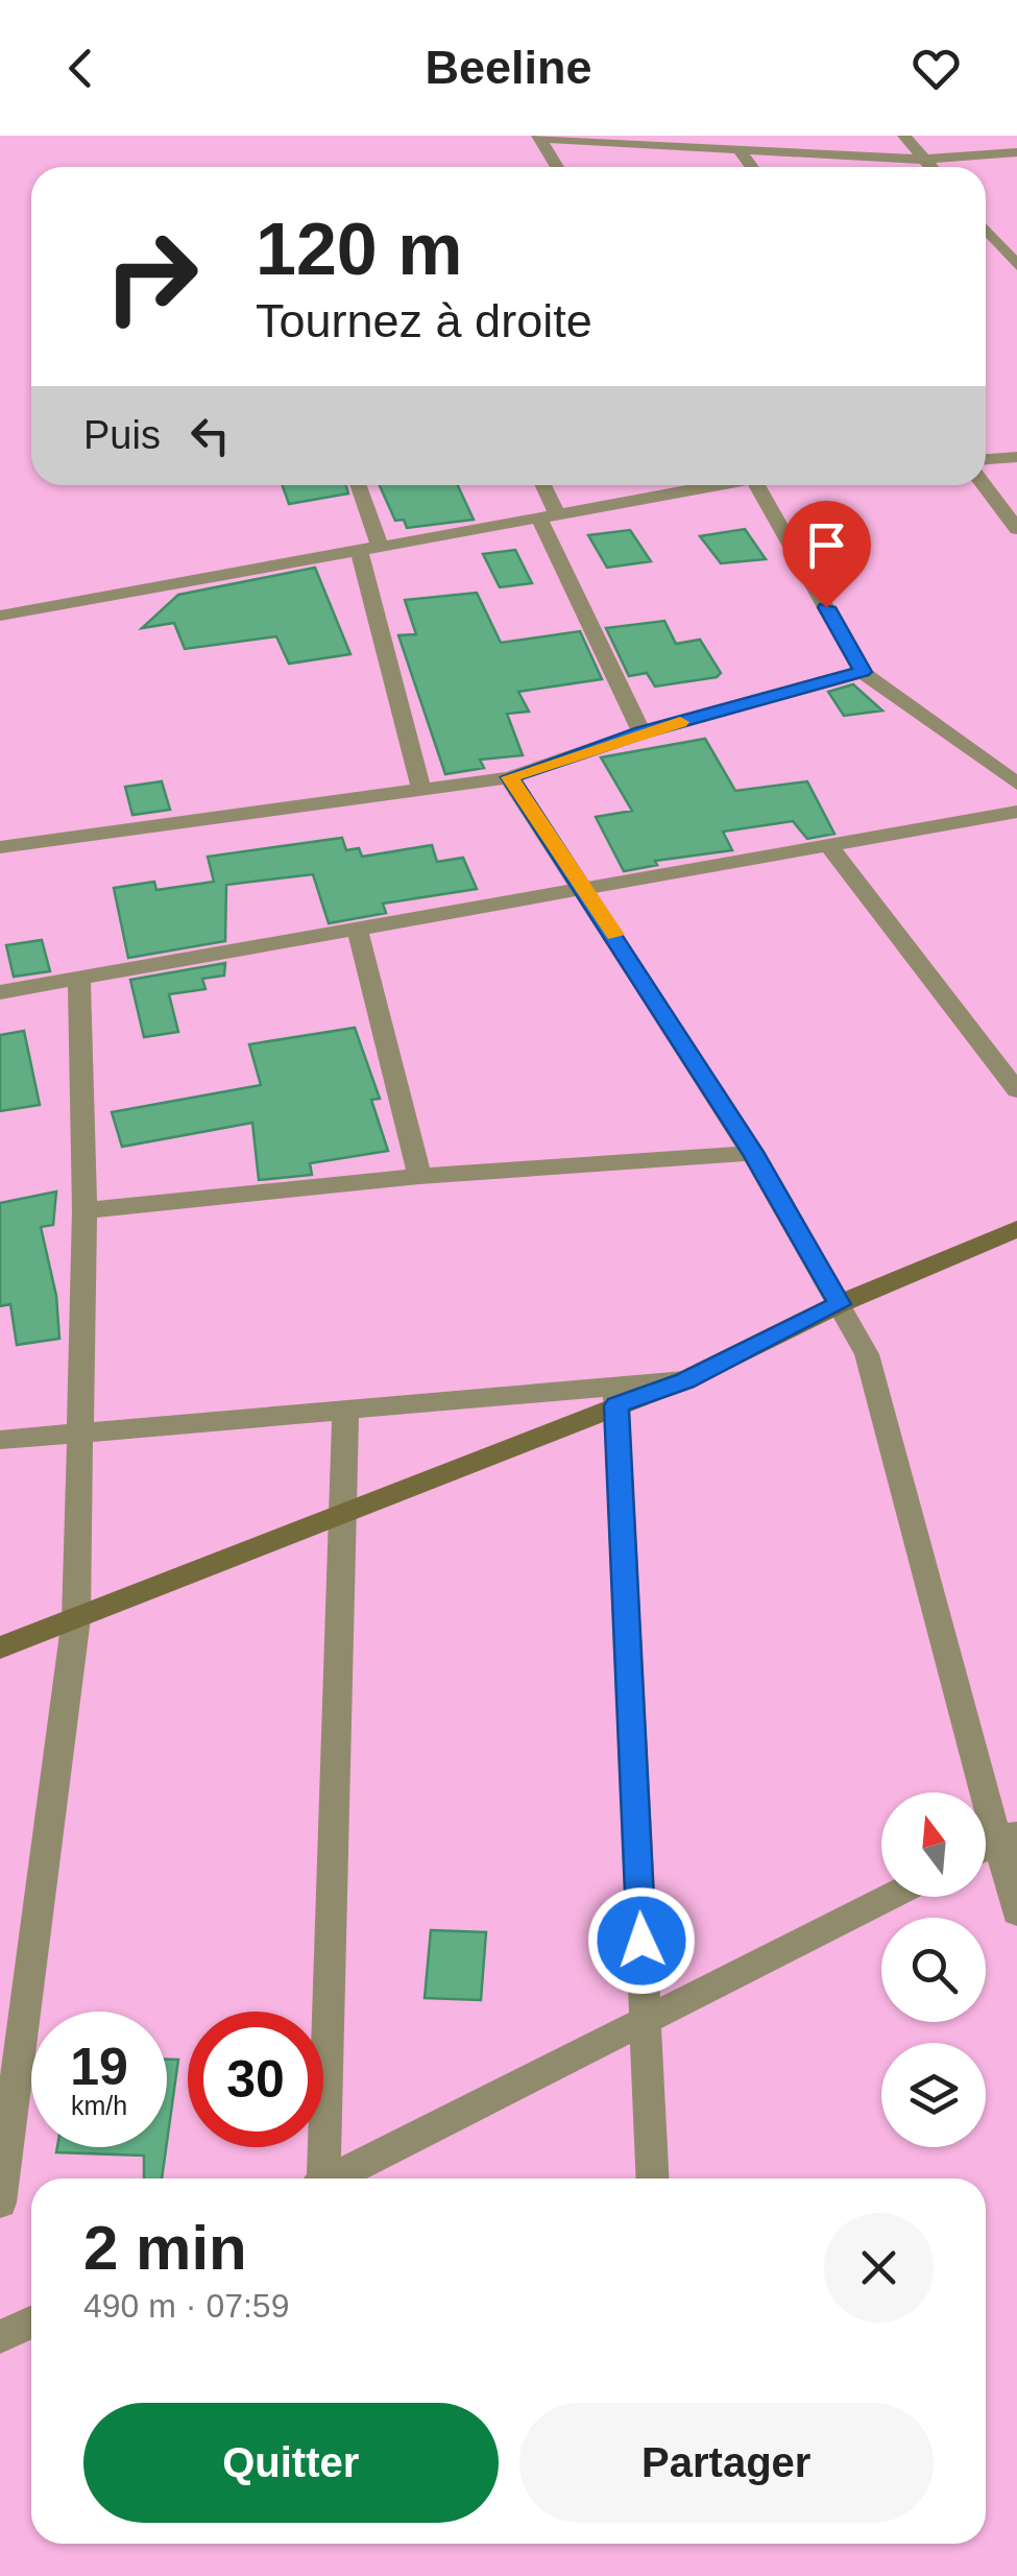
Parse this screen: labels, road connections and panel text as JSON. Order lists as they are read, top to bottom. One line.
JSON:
{"north":"top","page":{"header":"Beeline","turn":["120 m","Tournez à droite"],"then":"Puis","speed":"19 km/h","limit":"30","heading":["2 min","490 m · 07:59"],"buttons":["Quitter","Partager"]}}
